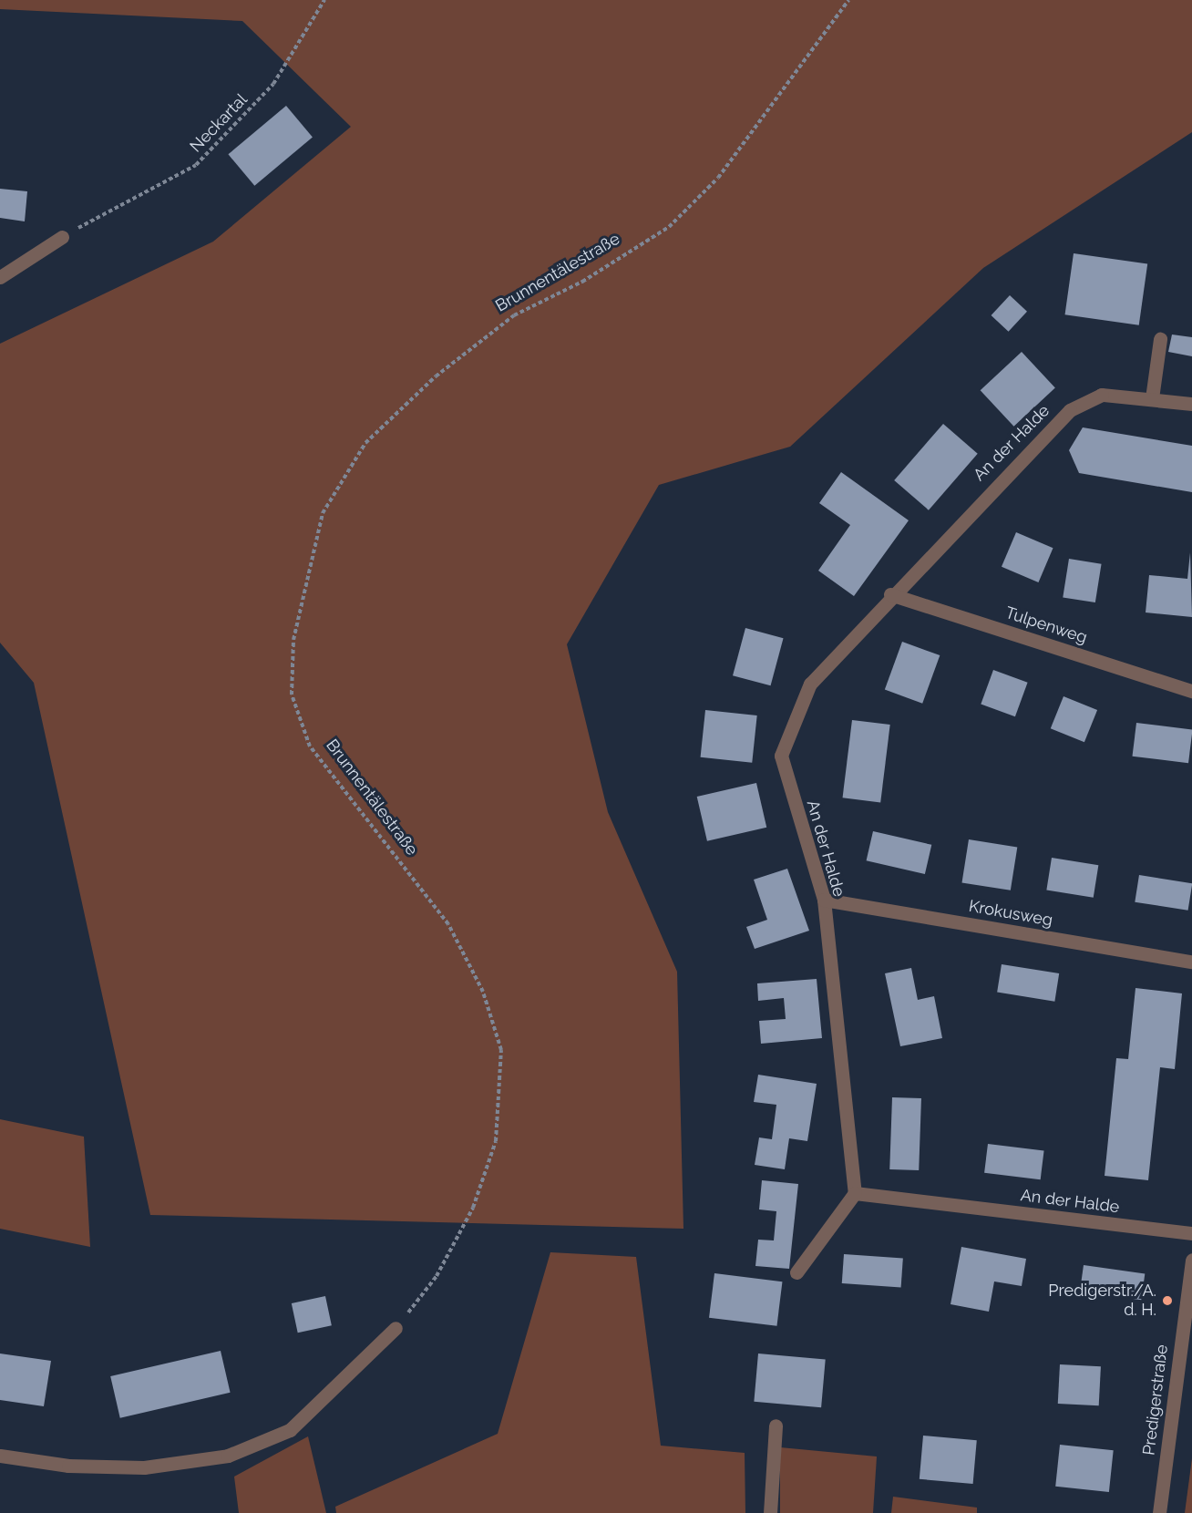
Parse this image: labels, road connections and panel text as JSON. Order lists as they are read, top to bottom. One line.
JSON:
{"streets":{"street":["An der Halde","Tulpenweg","Krokusweg","Predigerstraße"],"path":["Neckartal","Brunnentälestraße"]},"crossings":[["An der Halde","Tulpenweg"],["An der Halde","Krokusweg"]],"places":["Predigerstr./A. d. H."]}
